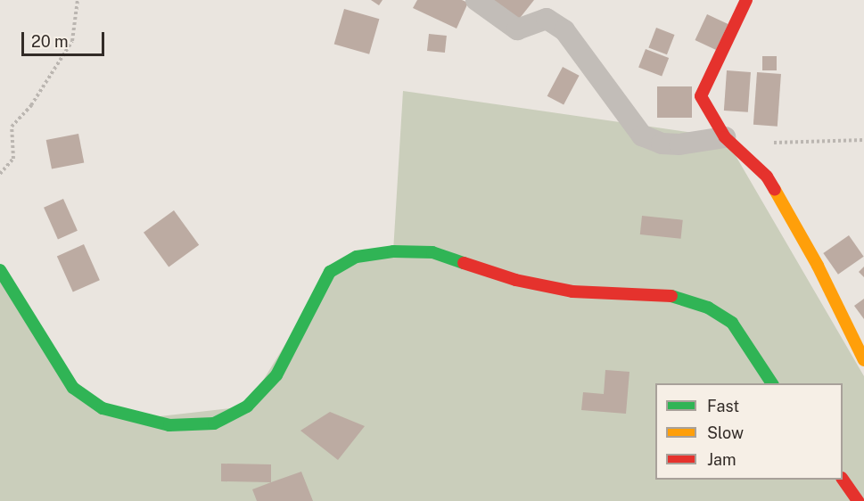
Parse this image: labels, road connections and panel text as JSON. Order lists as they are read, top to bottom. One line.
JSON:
{"legend":["Fast","Slow","Jam"],"scale_bar":"20 m"}
